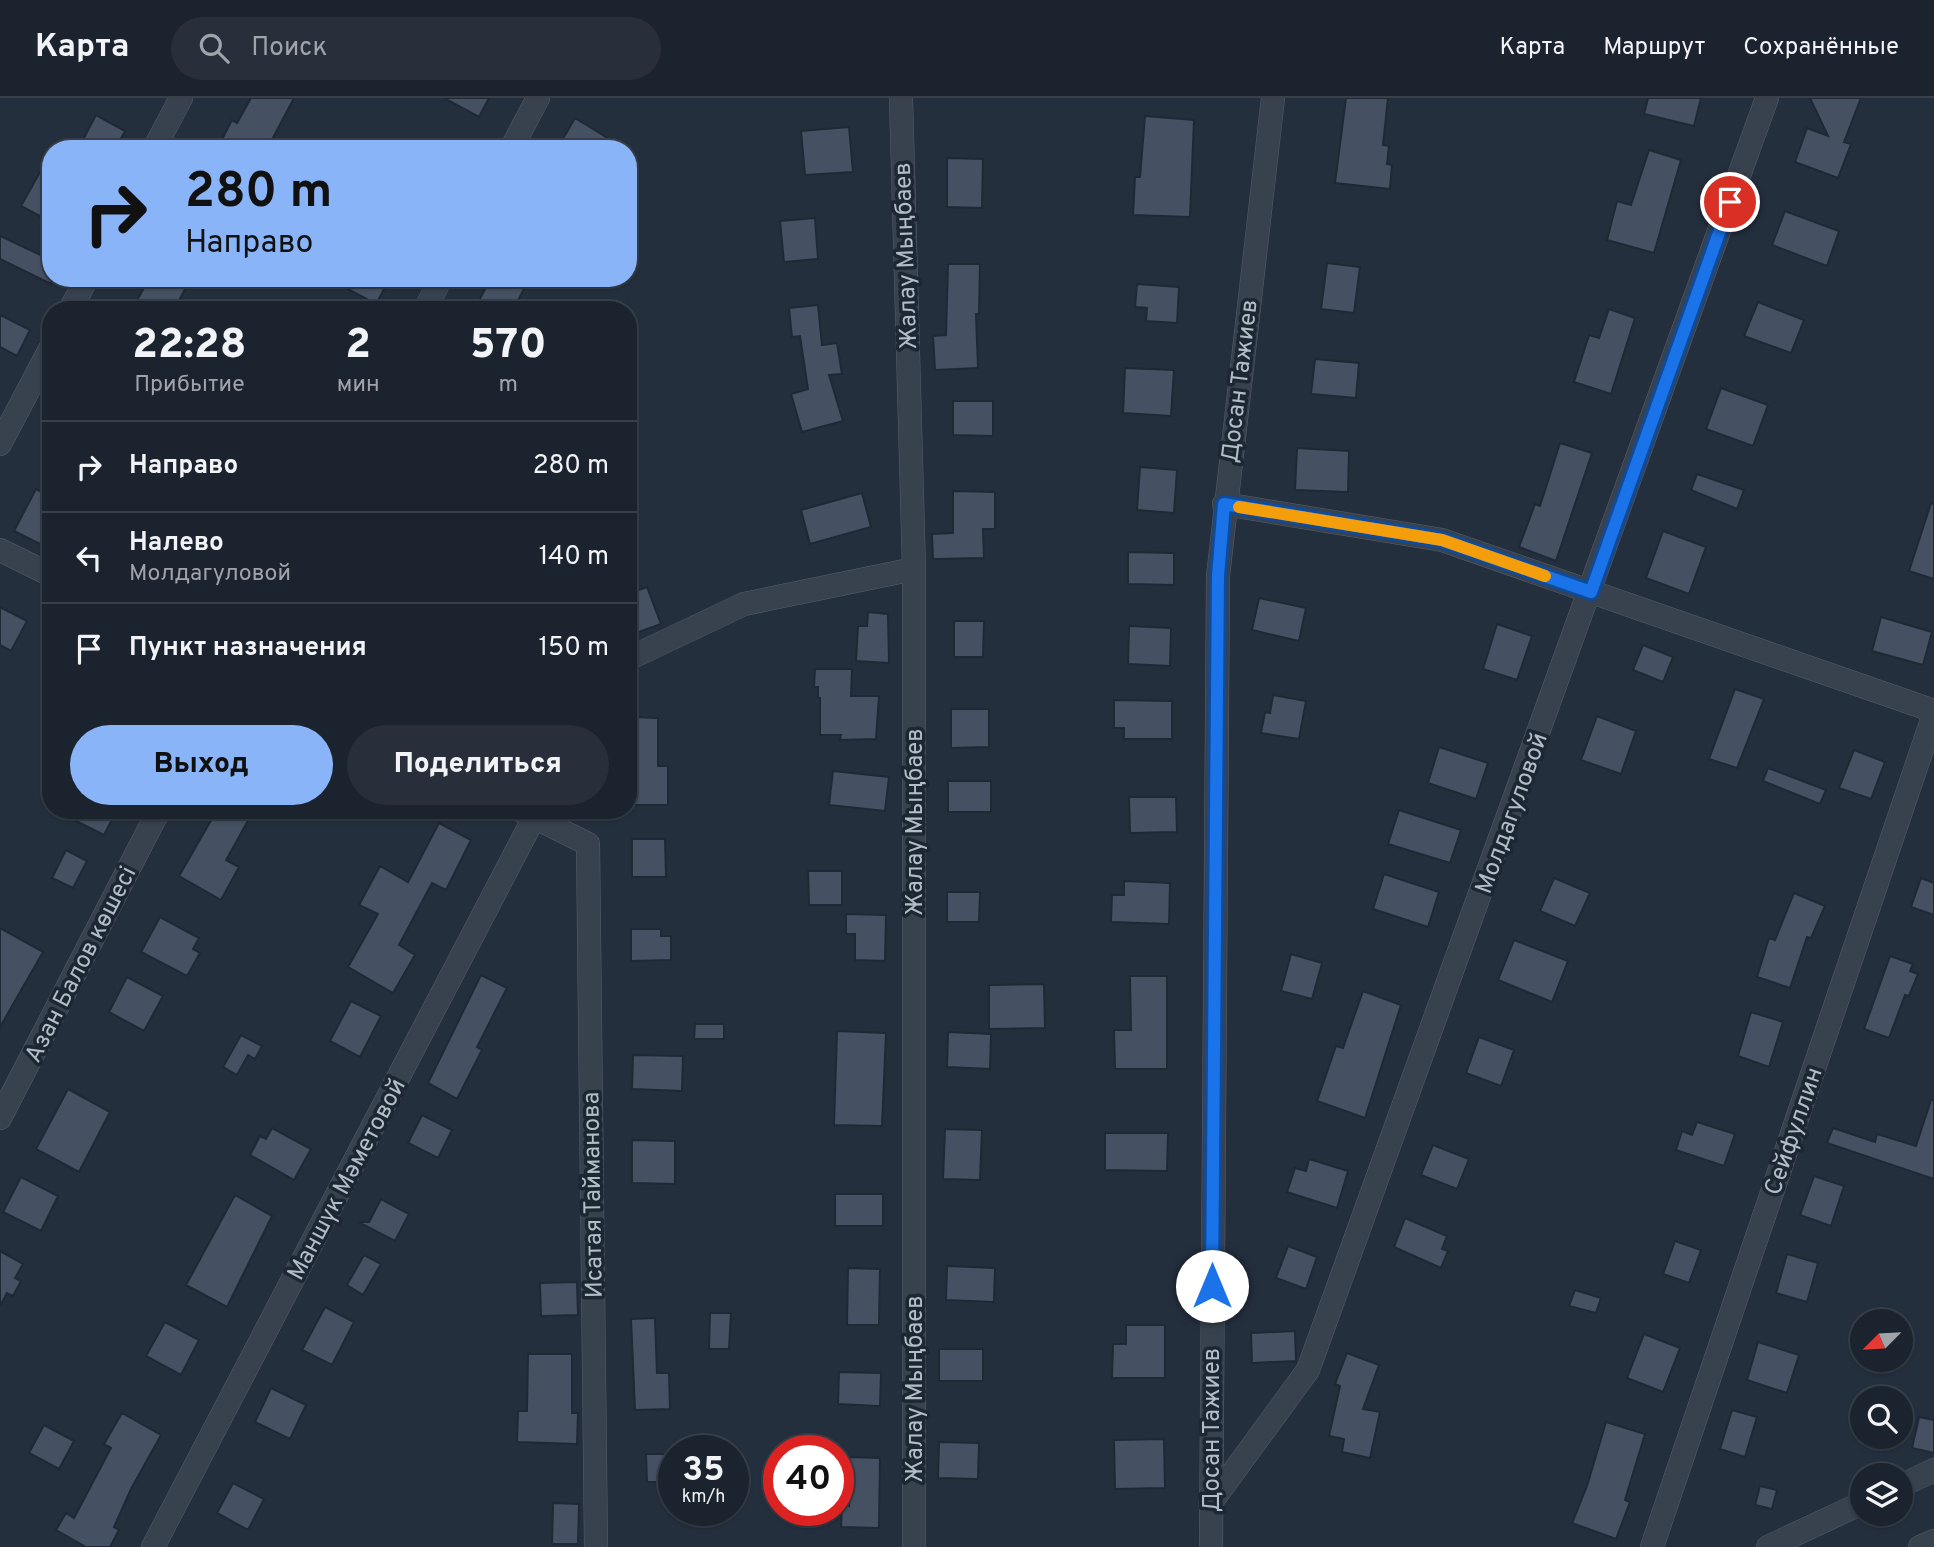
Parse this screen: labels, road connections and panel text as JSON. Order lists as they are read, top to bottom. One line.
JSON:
{"streets":{"street":["Жалау Мыңбаев","Досан Тажиев","Молдагуловой","Азан Балов көшесі","Сейфуллин","Маншүк Мәметовой","Исатая Тайманова"]},"crossings":[["Досан Тажиев","Молдагуловой"]],"north":"bottom left","page":{"header":"Карта","search":"Поиск","nav":["Карта","Маршрут","Сохранённые"],"turn":["280 m","Направо"],"eta":["22:28","Прибытие","2","мин","570","m"],"list":[{"name":"Направо","value":"280 m"},{"name":"Налево","note":"Молдагуловой","value":"140 m"},{"name":"Пункт назначения","value":"150 m"}],"buttons":["Выход","Поделиться"],"speed":"35 km/h","limit":"40"}}
